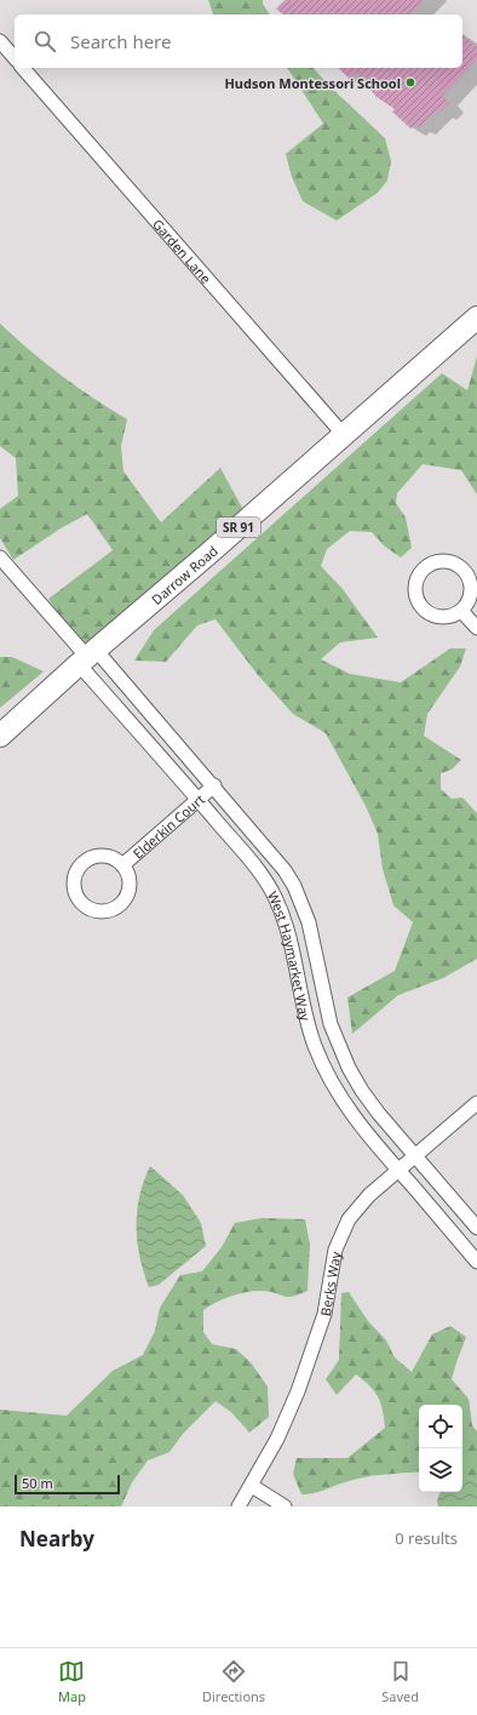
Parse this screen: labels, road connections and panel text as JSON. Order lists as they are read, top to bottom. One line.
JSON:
{"streets":{"main road":["SR 91","Darrow Road"],"street":["Garden Lane","Elderkin Court","West Haymarket Way","Berks Way"]},"crossings":[["Garden Lane","Darrow Road"],["Darrow Road","West Haymarket Way"],["Elderkin Court","West Haymarket Way"],["West Haymarket Way","Berks Way"]],"places":["Hudson Montessori School"],"scale_bar":"50 m","page":{"search":"Search here","scale":"50 m","heading":["Nearby","0 results"],"nav":["Map","Directions","Saved"]}}
